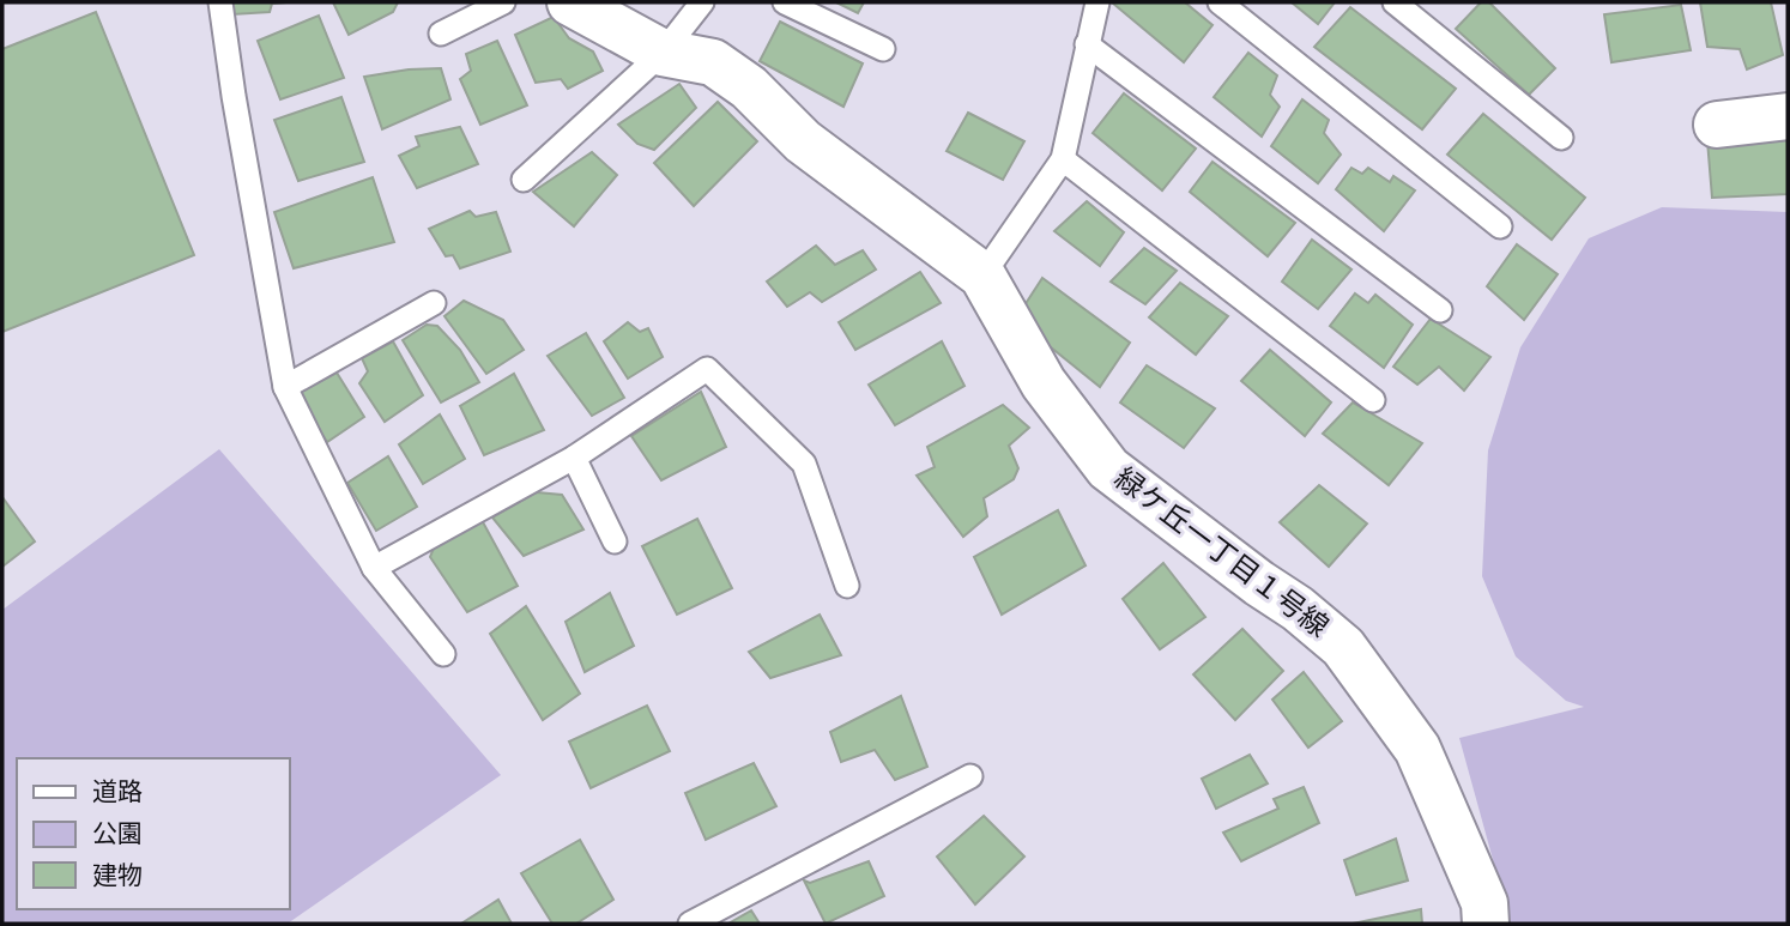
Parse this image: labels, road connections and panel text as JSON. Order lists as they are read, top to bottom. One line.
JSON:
{"streets":{"street":["緑ケ丘一丁目１号線"]},"legend":["道路","公園","建物"]}
